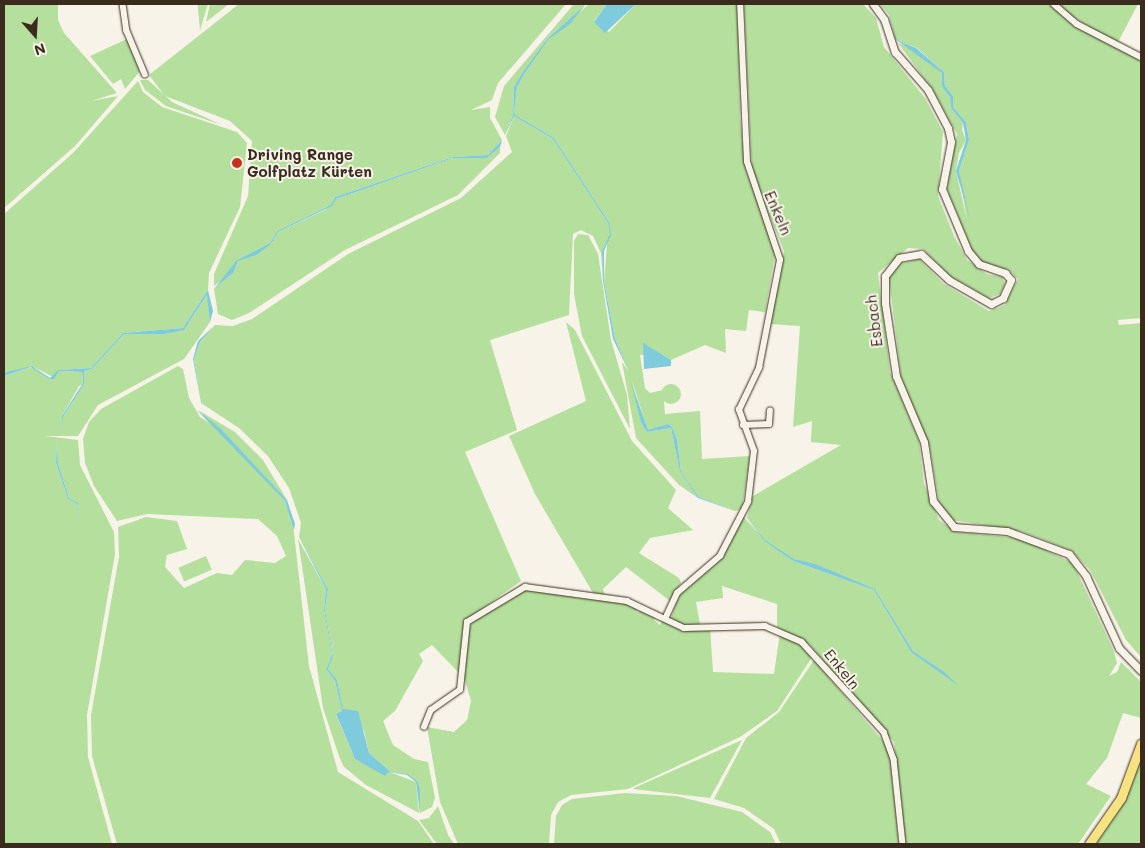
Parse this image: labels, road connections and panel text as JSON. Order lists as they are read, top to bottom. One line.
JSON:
{"streets":{"street":["Enkeln","Esbach"]},"places":["Driving Range Golfplatz Kürten"],"north":"bottom"}
